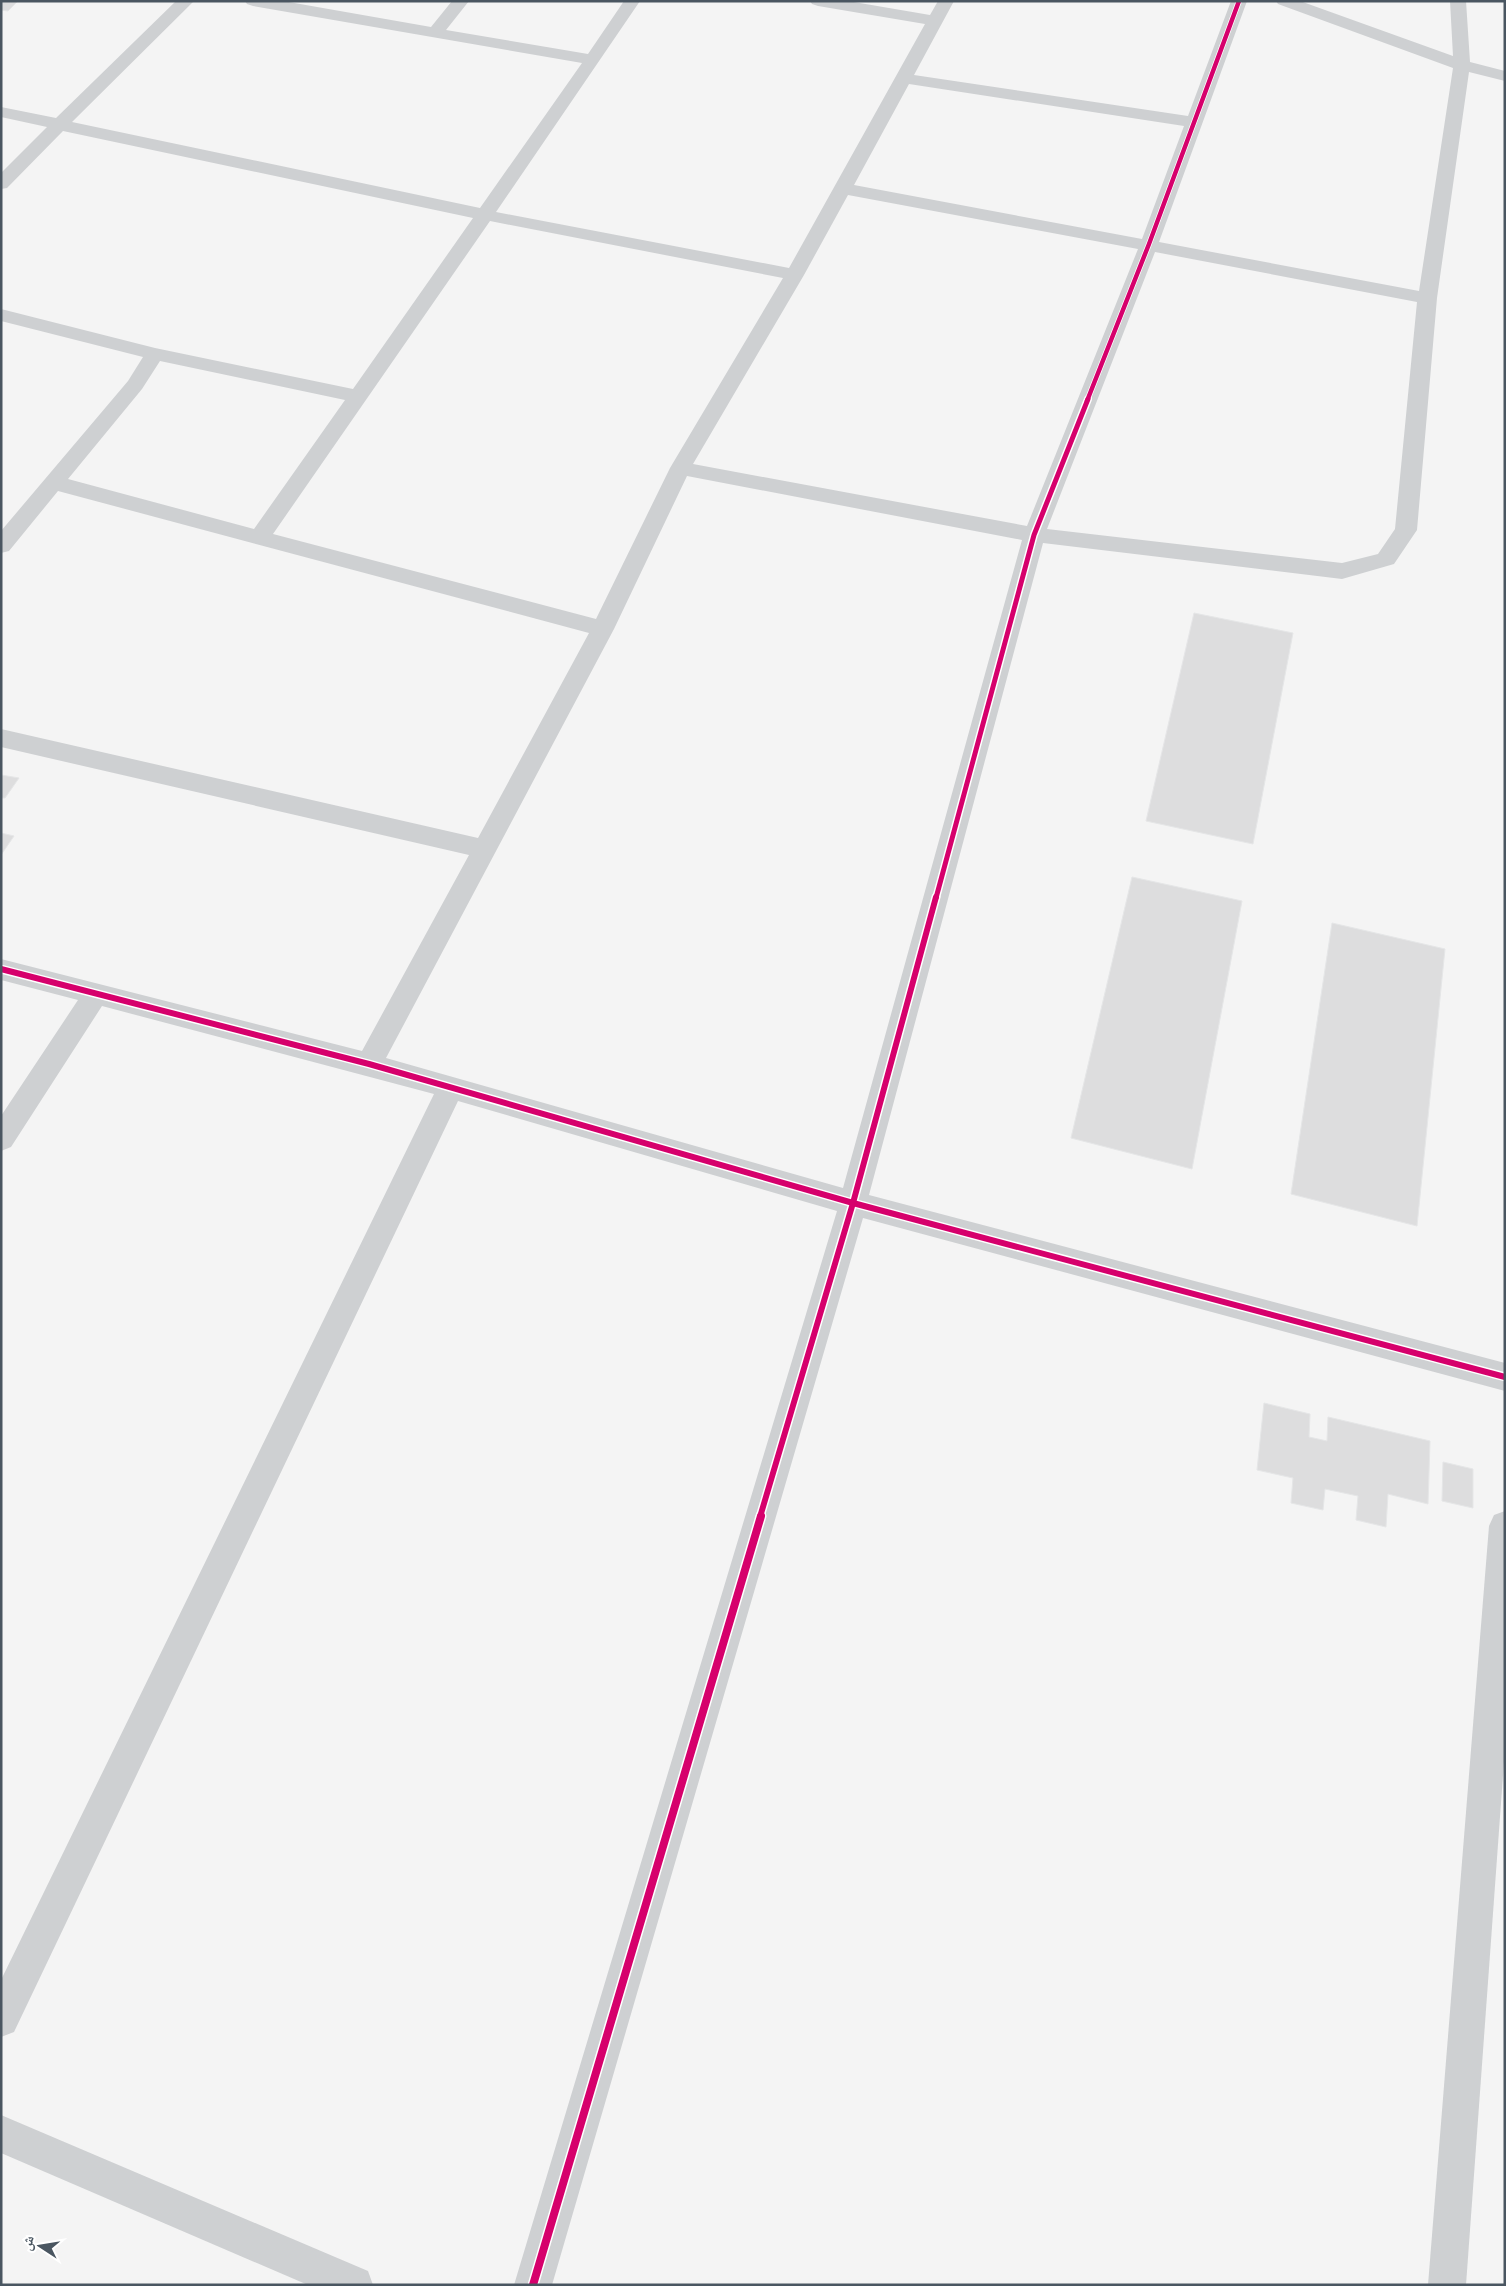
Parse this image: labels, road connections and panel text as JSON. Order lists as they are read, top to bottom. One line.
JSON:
{"north":"left"}
